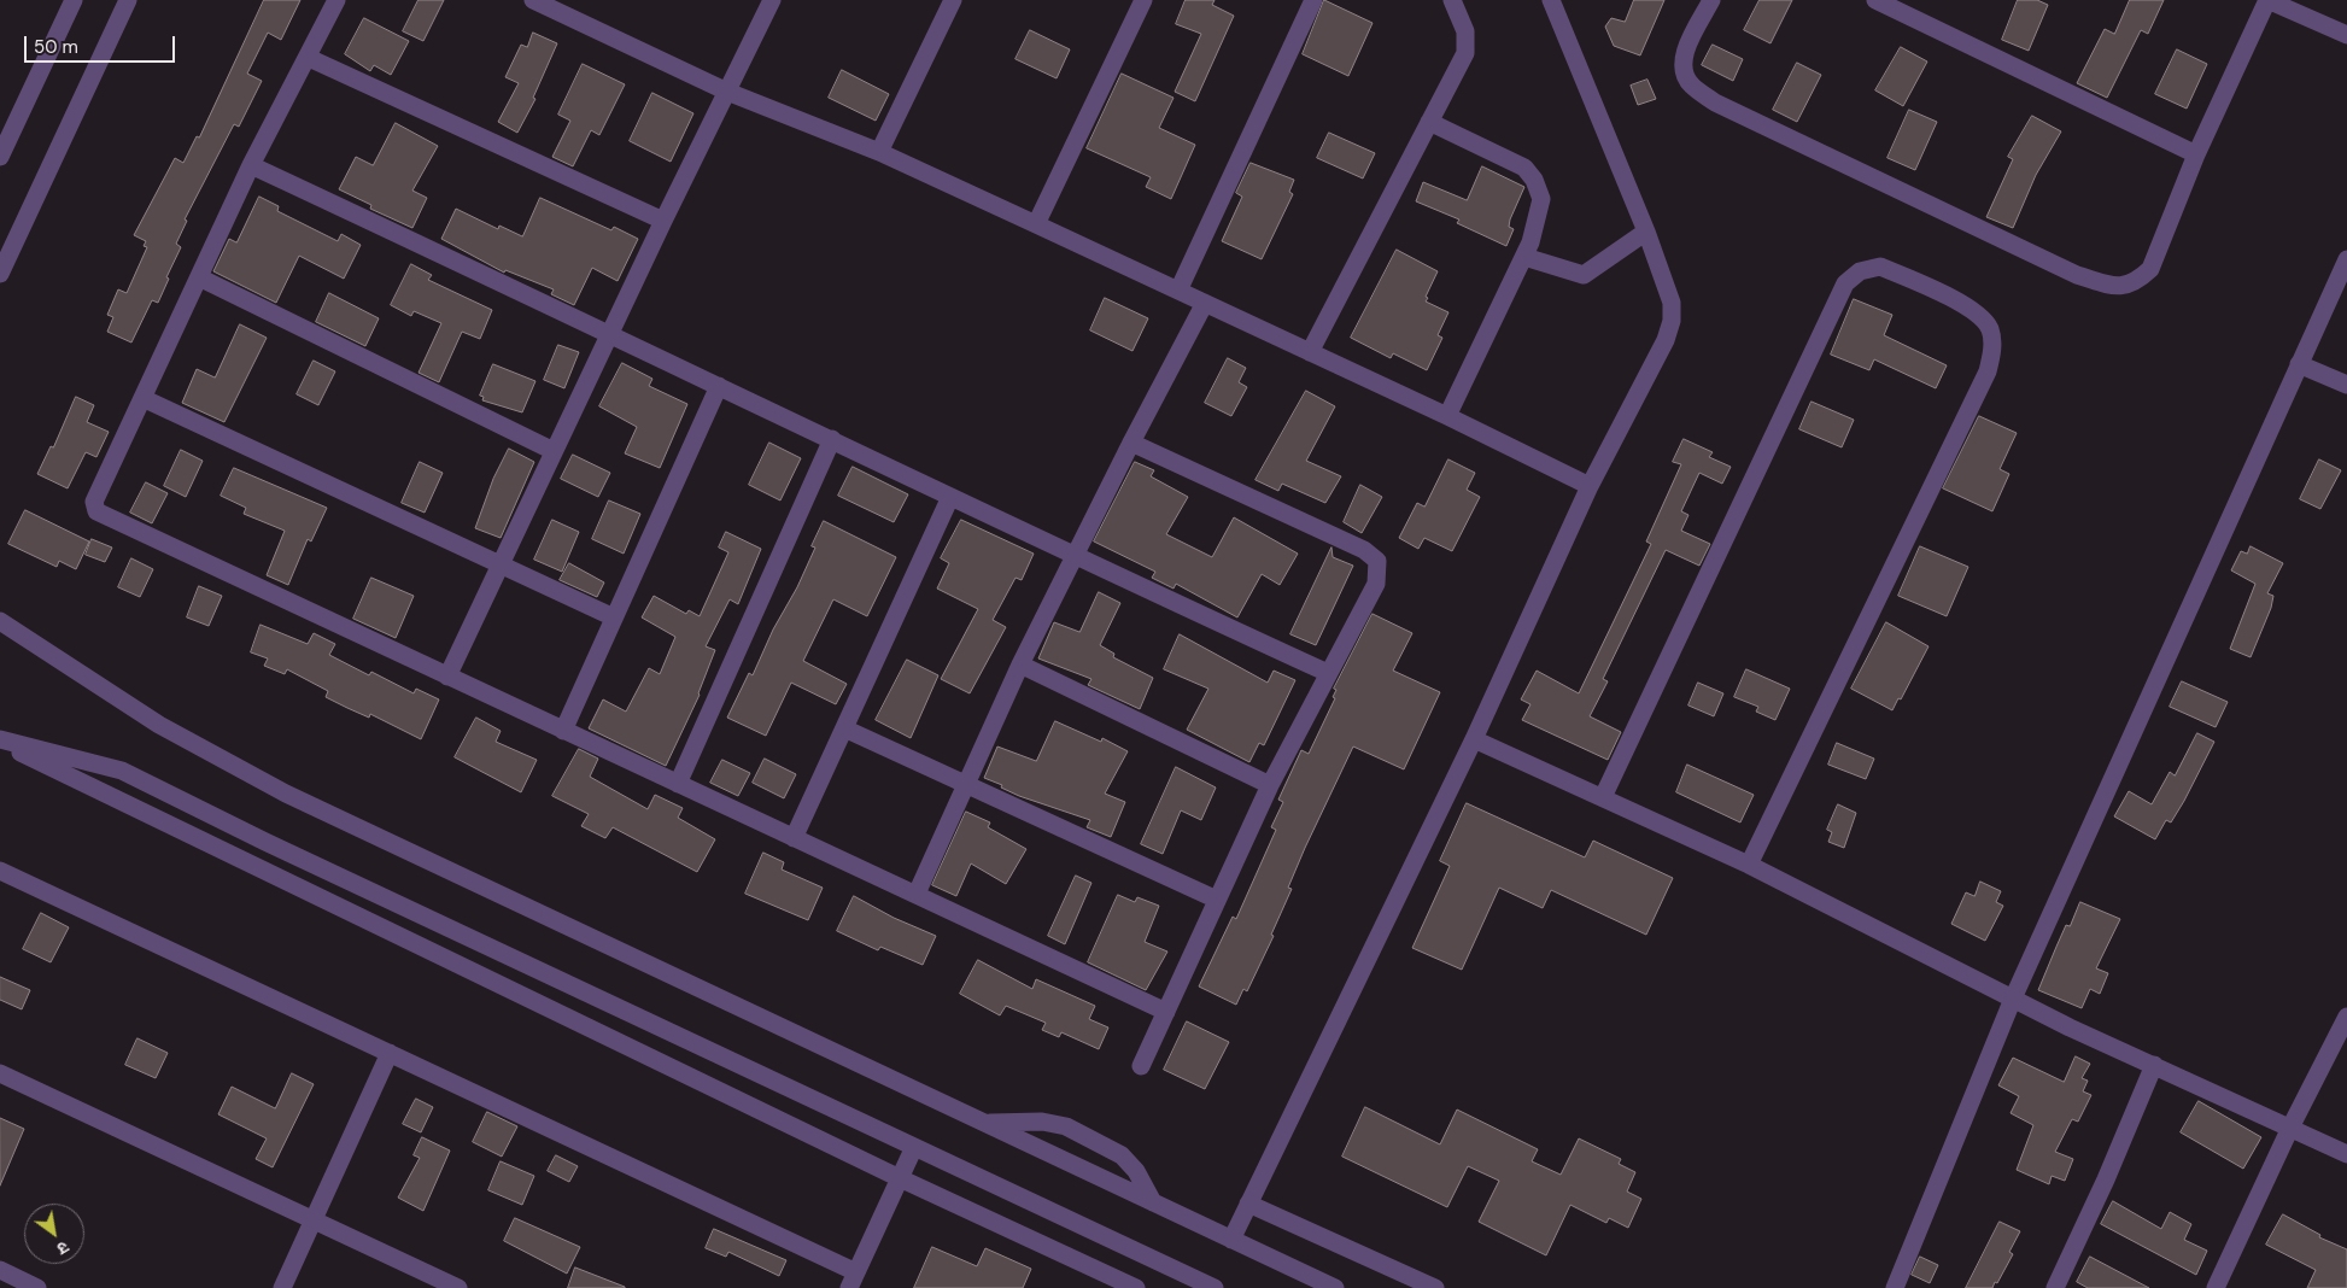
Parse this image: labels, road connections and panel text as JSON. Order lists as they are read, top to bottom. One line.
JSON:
{"scale_bar":"50 m","north":"bottom right"}
